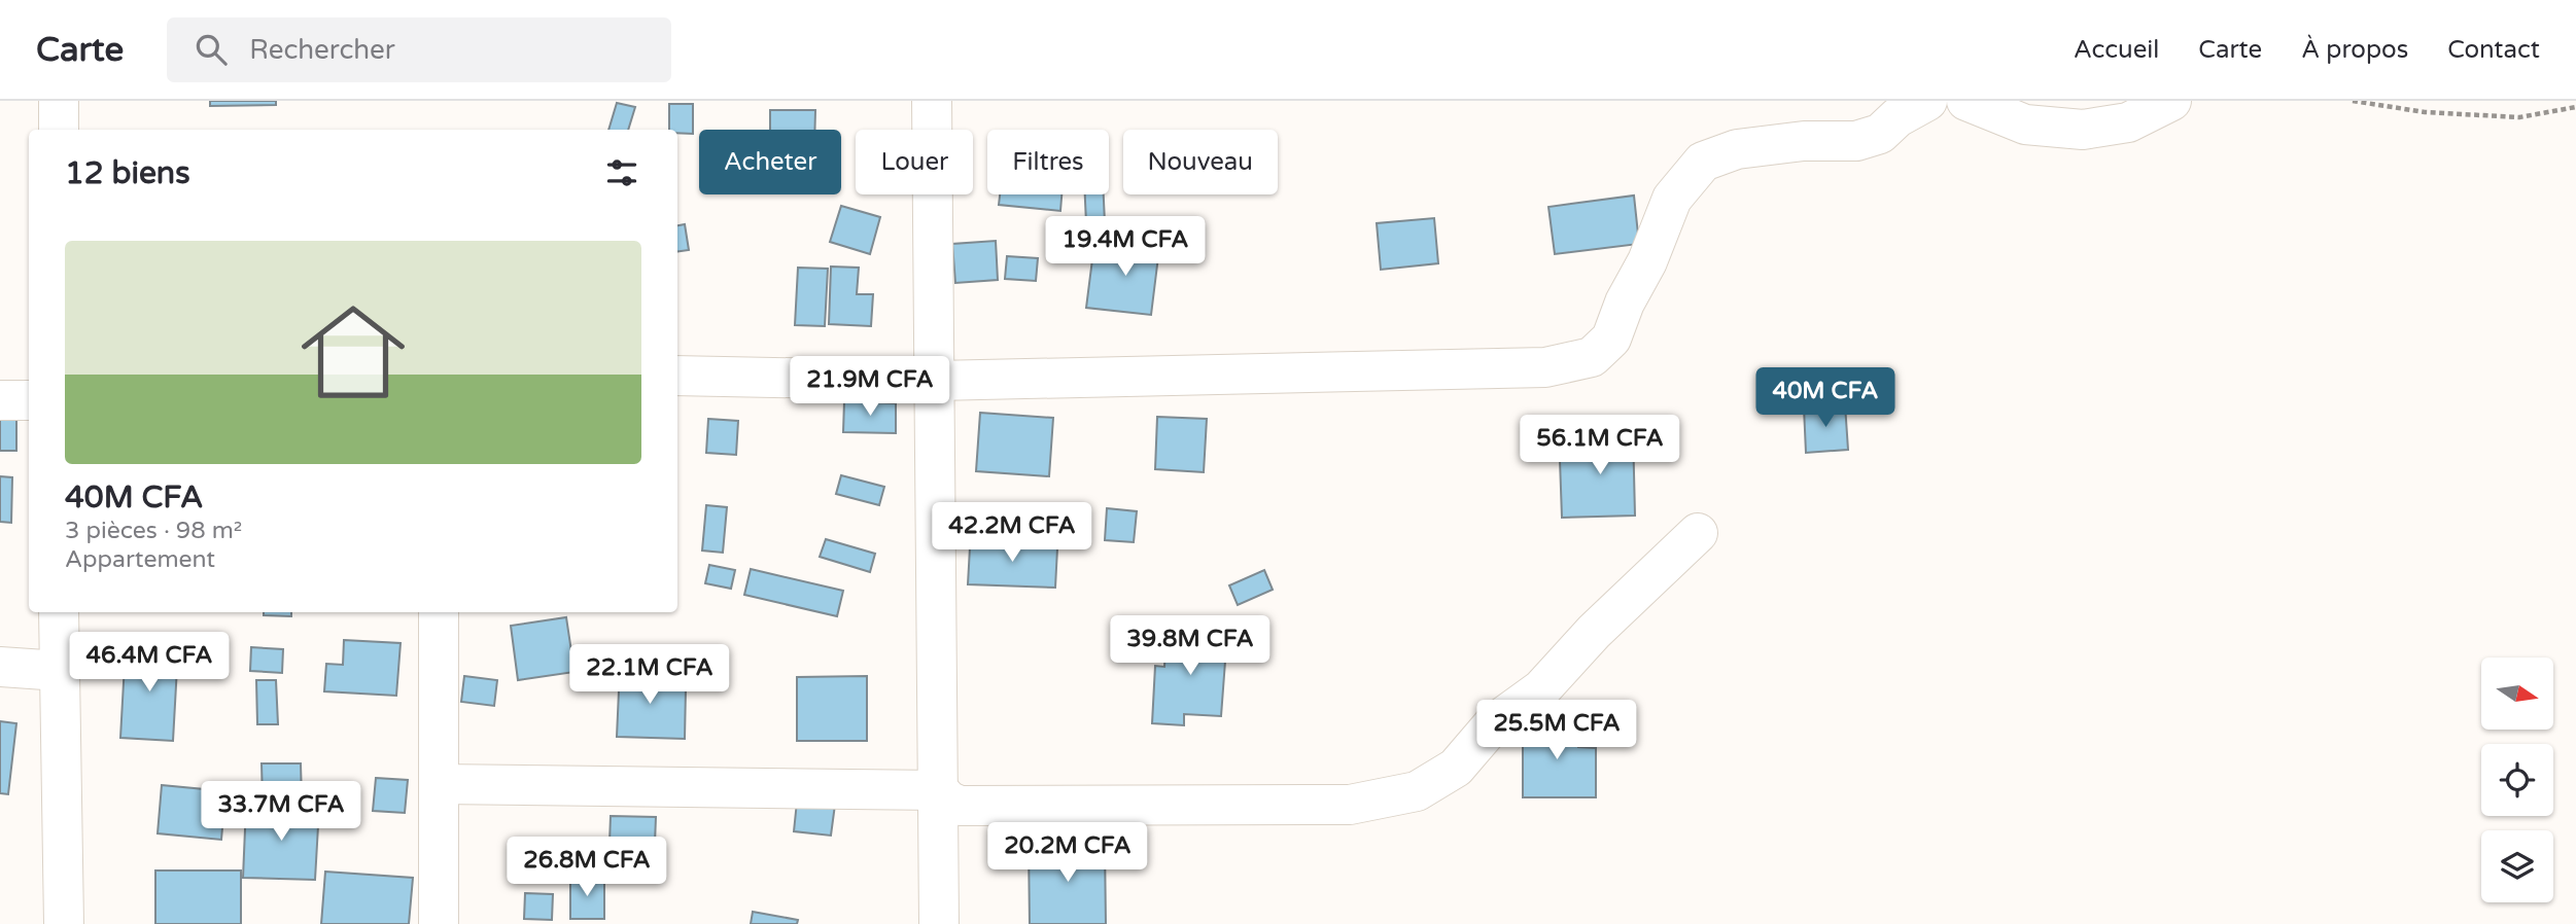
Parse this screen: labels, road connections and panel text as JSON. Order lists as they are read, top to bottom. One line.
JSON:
{"north":"right","page":{"header":"Carte","search":"Rechercher","nav":["Accueil","Carte","À propos","Contact"],"chip":["Acheter","Louer","Filtres","Nouveau"],"heading":"12 biens","price":["19.4M CFA","21.9M CFA","40M CFA","56.1M CFA","42.2M CFA","39.8M CFA","46.4M CFA","22.1M CFA","25.5M CFA","33.7M CFA","20.2M CFA","26.8M CFA"],"list":[{"name":"40M CFA","note":"3 pièces · 98 m² · Appartement"}]}}
